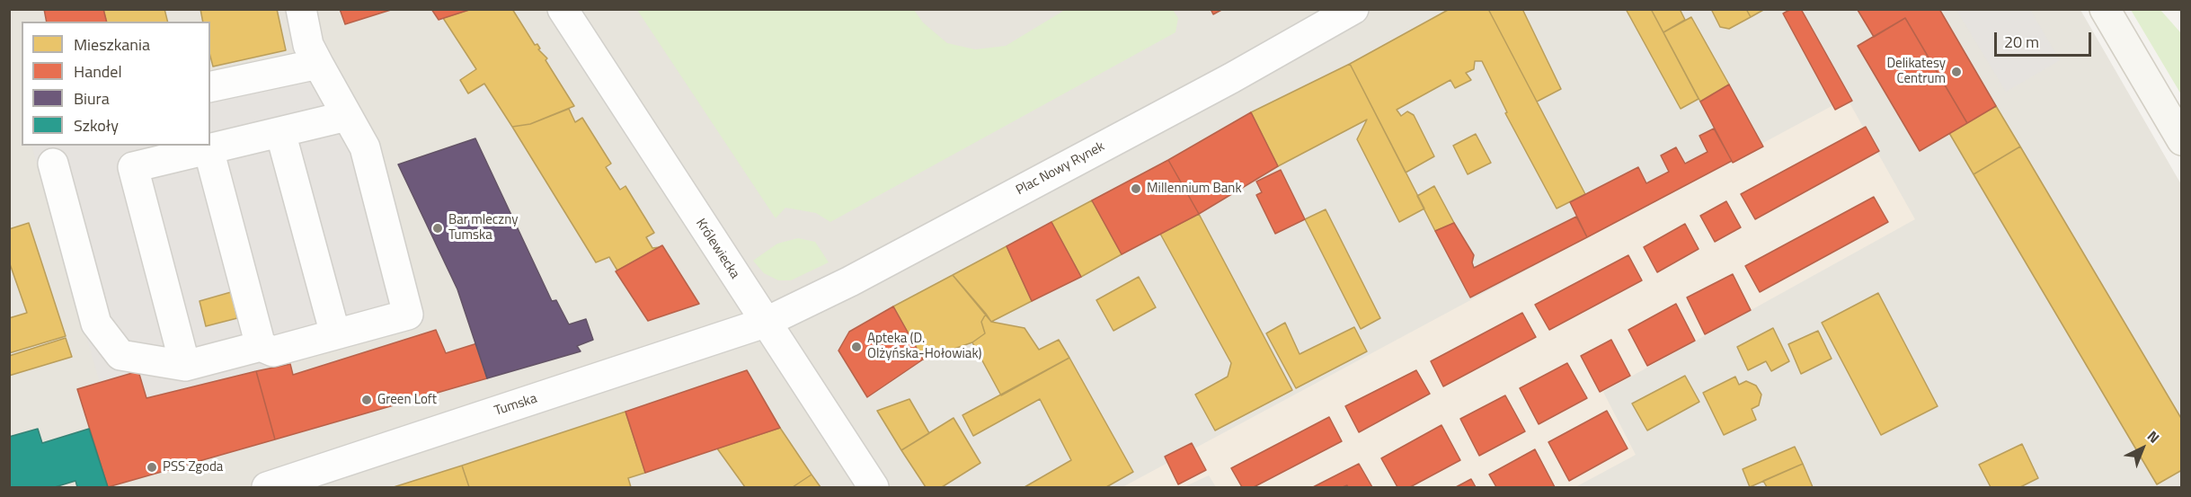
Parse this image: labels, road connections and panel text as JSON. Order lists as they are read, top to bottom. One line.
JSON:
{"streets":{"street":["Plac Nowy Rynek","Królewiecka","Tumska"]},"crossings":[["Plac Nowy Rynek","Królewiecka"],["Plac Nowy Rynek","Tumska"],["Królewiecka","Tumska"]],"places":["Delikatesy Centrum","Millennium Bank","Bar mleczny Tumska","Apteka (D. Olżyńska-Hołowiak)","Green Loft","PSS Zgoda"],"legend":["Mieszkania","Handel","Biura","Szkoły"],"scale_bar":"20 m","north":"top right"}
